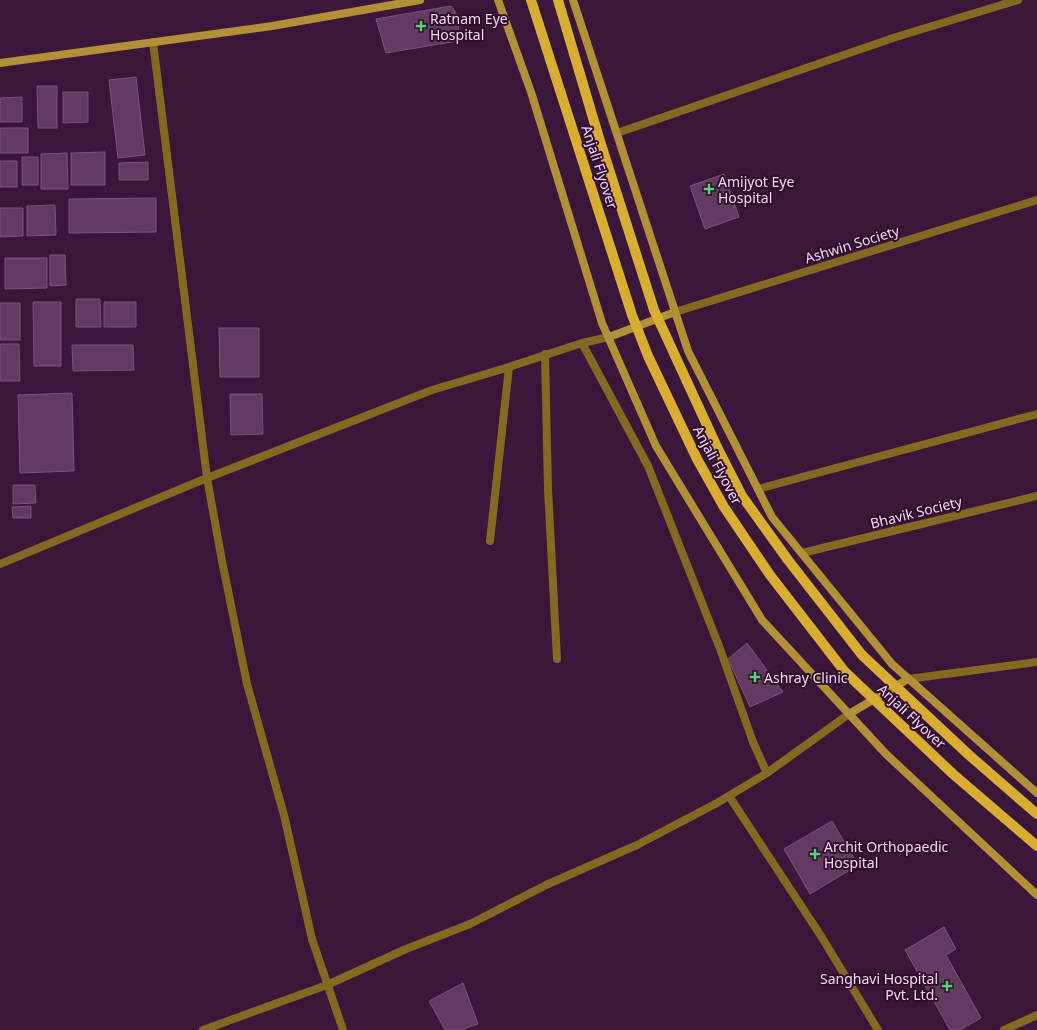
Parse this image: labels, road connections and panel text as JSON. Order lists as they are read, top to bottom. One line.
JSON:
{"streets":{"main road":["Anjali Flyover"],"street":["Ashwin Society","Bhavik Society"]},"places":{"health":["Ratnam Eye Hospital","Amijyot Eye Hospital","Ashray Clinic","Archit Orthopaedic Hospital","Sanghavi Hospital Pvt. Ltd."]}}
